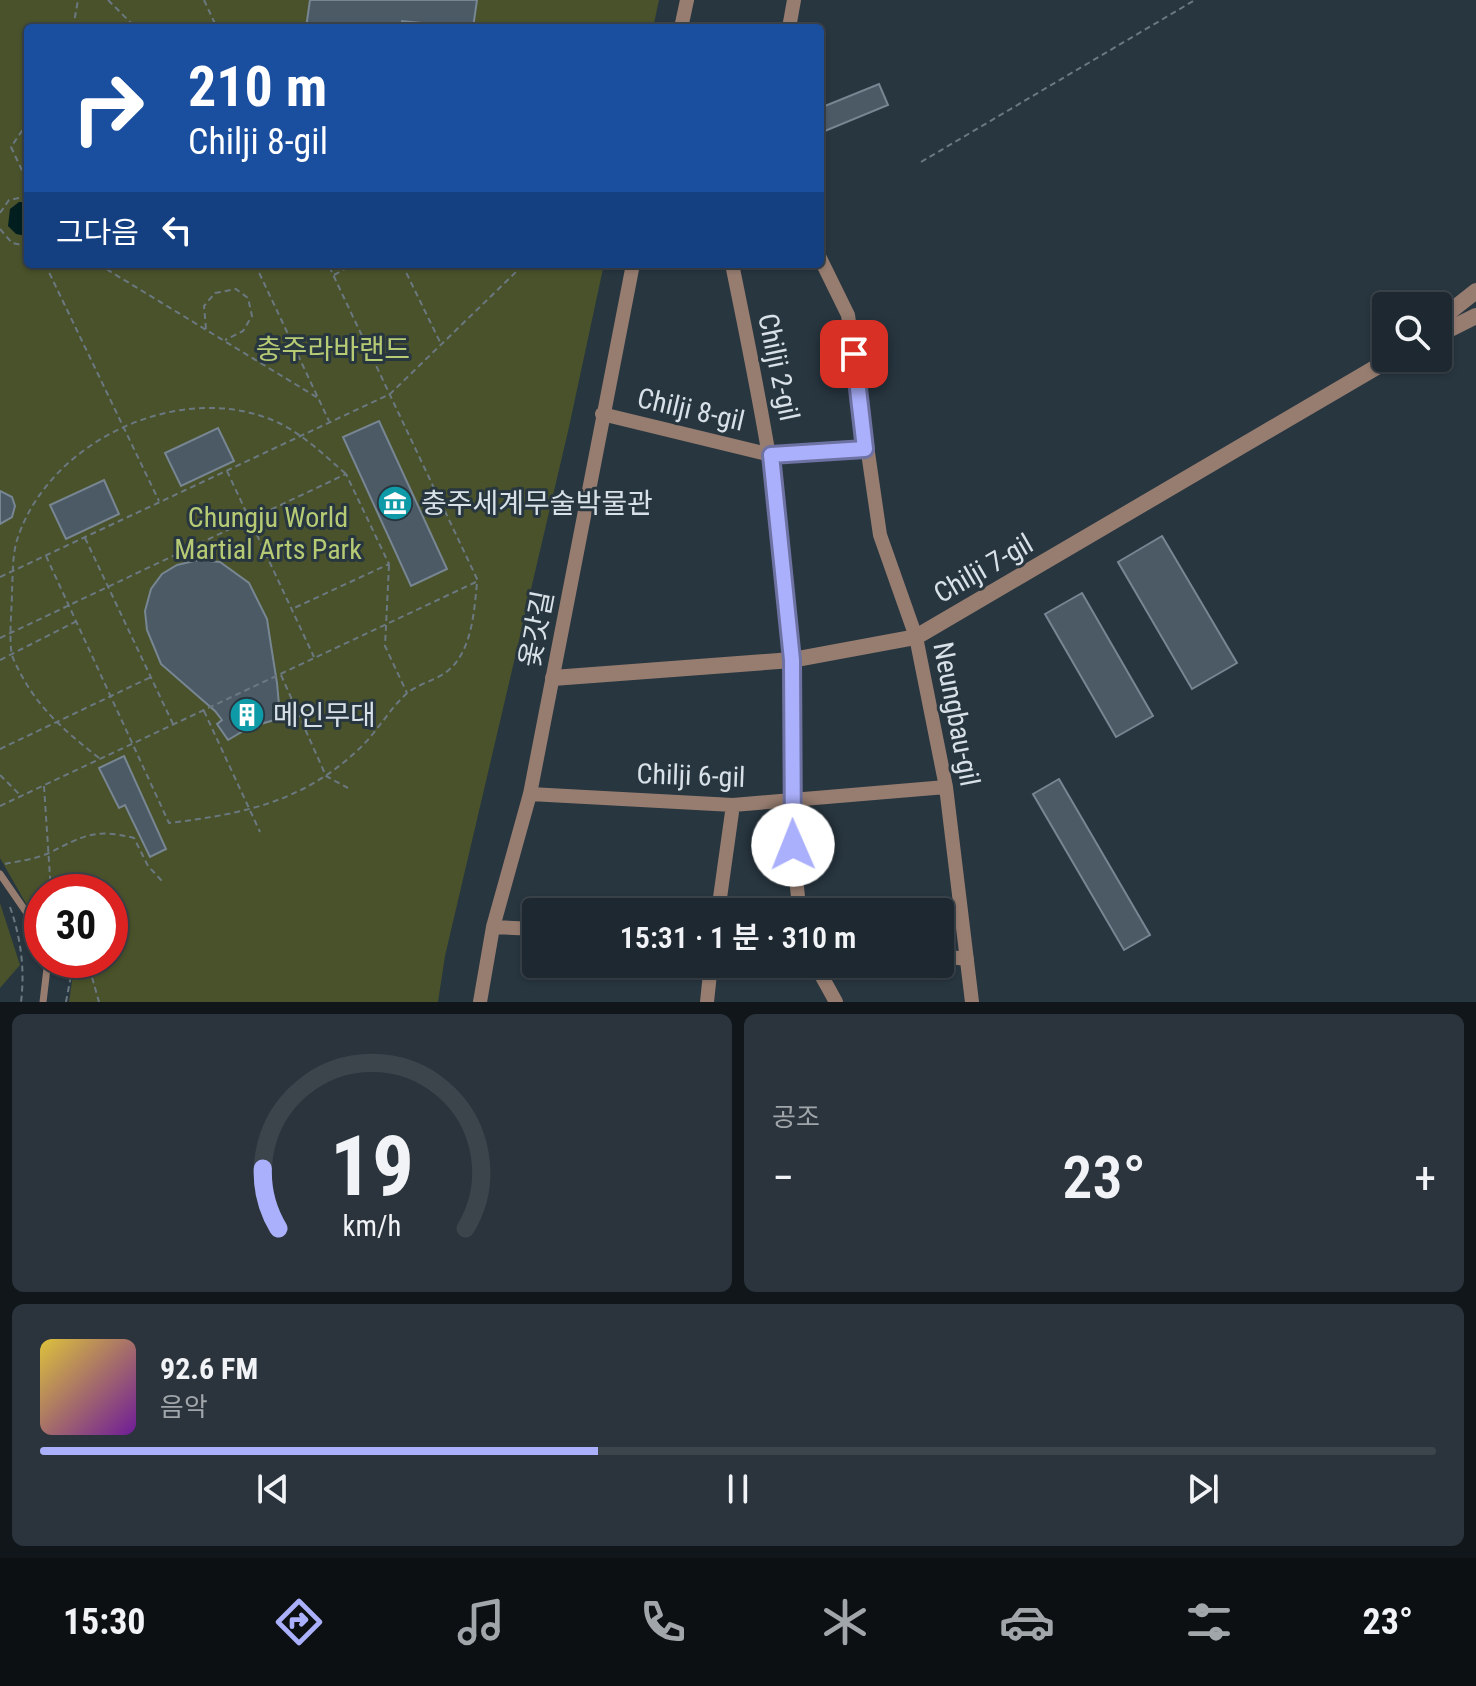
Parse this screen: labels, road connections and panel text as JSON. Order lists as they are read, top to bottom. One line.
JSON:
{"streets":{"street":["Chilji 2-gil","Chilji 8-gil","Chilji 7-gil","옻갓길","Neungbau-gil","Chilji 6-gil"]},"crossings":[["Chilji 2-gil","Chilji 8-gil"],["Chilji 2-gil","Chilji 7-gil"],["Chilji 2-gil","Chilji 6-gil"],["Chilji 8-gil","옻갓길"],["Chilji 8-gil","Neungbau-gil"],["Chilji 7-gil","옻갓길"],["Chilji 7-gil","Neungbau-gil"],["옻갓길","Chilji 6-gil"],["Neungbau-gil","Chilji 6-gil"]],"parks":["충주라바랜드","Chungju World Martial Arts Park"],"places":{"museum":["충주세계무술박물관"],"building":["메인무대"]},"page":{"turn":["210 m","Chilji 8-gil"],"then":"그다음","limit":"30","trip":"15:31 · 1 분 · 310 m","tile":"공조","heat":["−","23°","+"],"song":["92.6 FM","음악"],"tabs":["15:30","23°"],"gauge":["19","km/h"]}}
